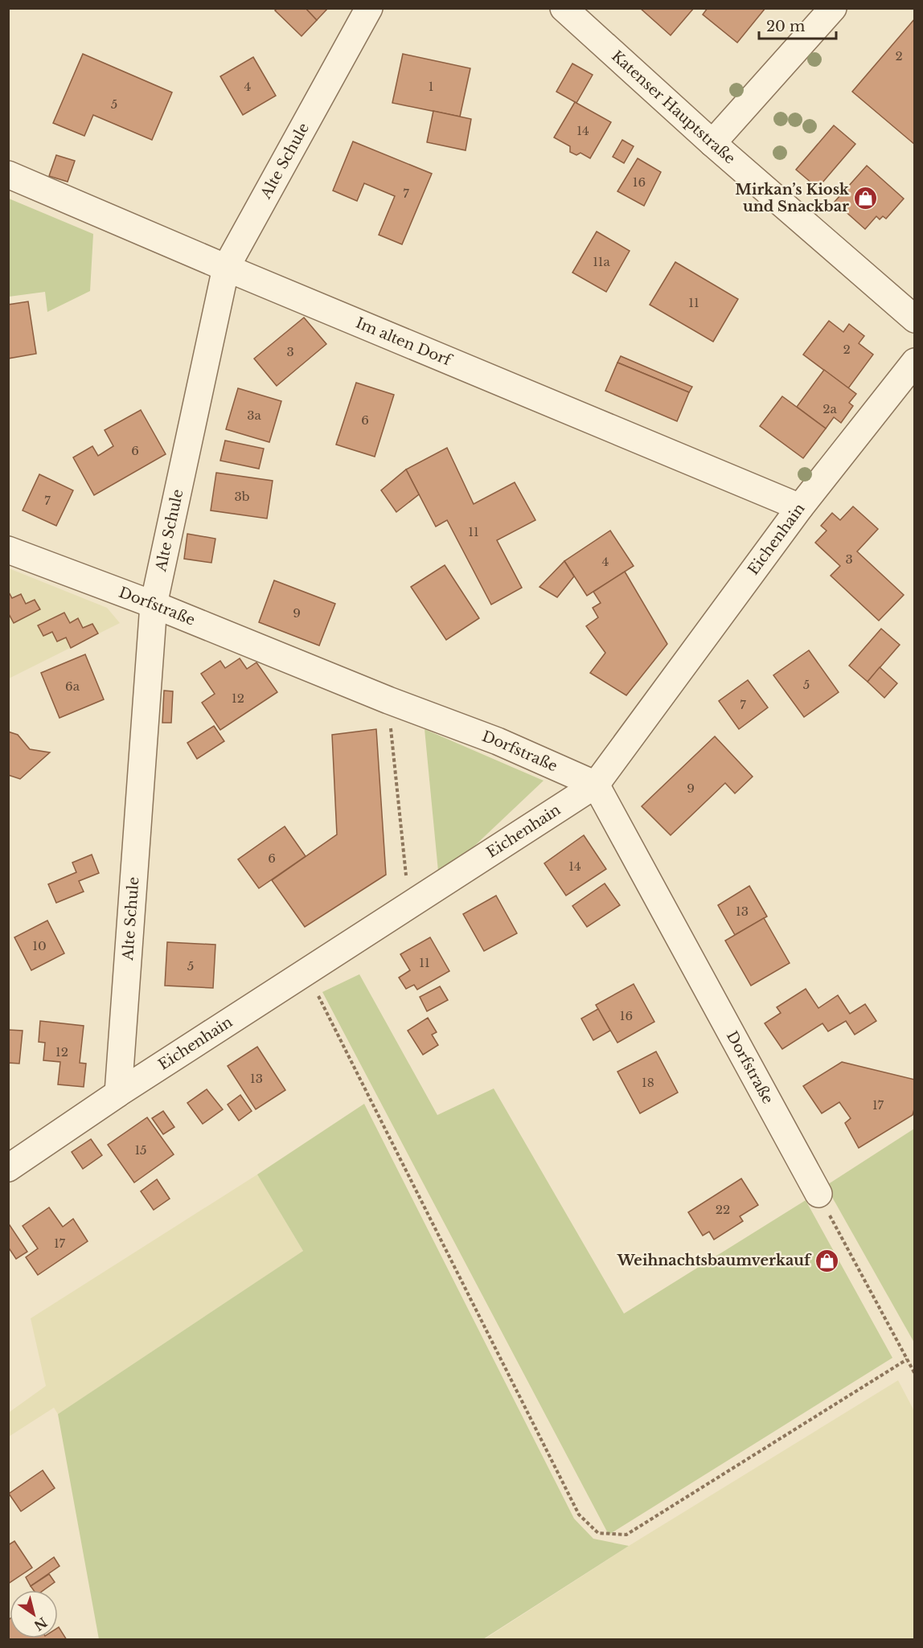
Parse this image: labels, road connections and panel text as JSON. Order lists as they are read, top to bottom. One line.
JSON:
{"streets":{"street":["Katenser Hauptstraße","Alte Schule","Im alten Dorf","Eichenhain","Dorfstraße"]},"crossings":[["Alte Schule","Im alten Dorf"],["Alte Schule","Eichenhain"],["Alte Schule","Dorfstraße"],["Im alten Dorf","Eichenhain"],["Eichenhain","Dorfstraße"]],"places":{"shop":["Mirkan’s Kiosk und Snackbar","Weihnachtsbaumverkauf"]},"house_numbers":["2","4","1","5","14","16","7","11a","11","2","3","2a","3a","6","6","3b","7","11","3","4","9","5","6a","12","7","9","6","14","13","10","11","5","16","12","13","18","17","15","22","17"],"scale_bar":"20 m","north":"bottom right"}
